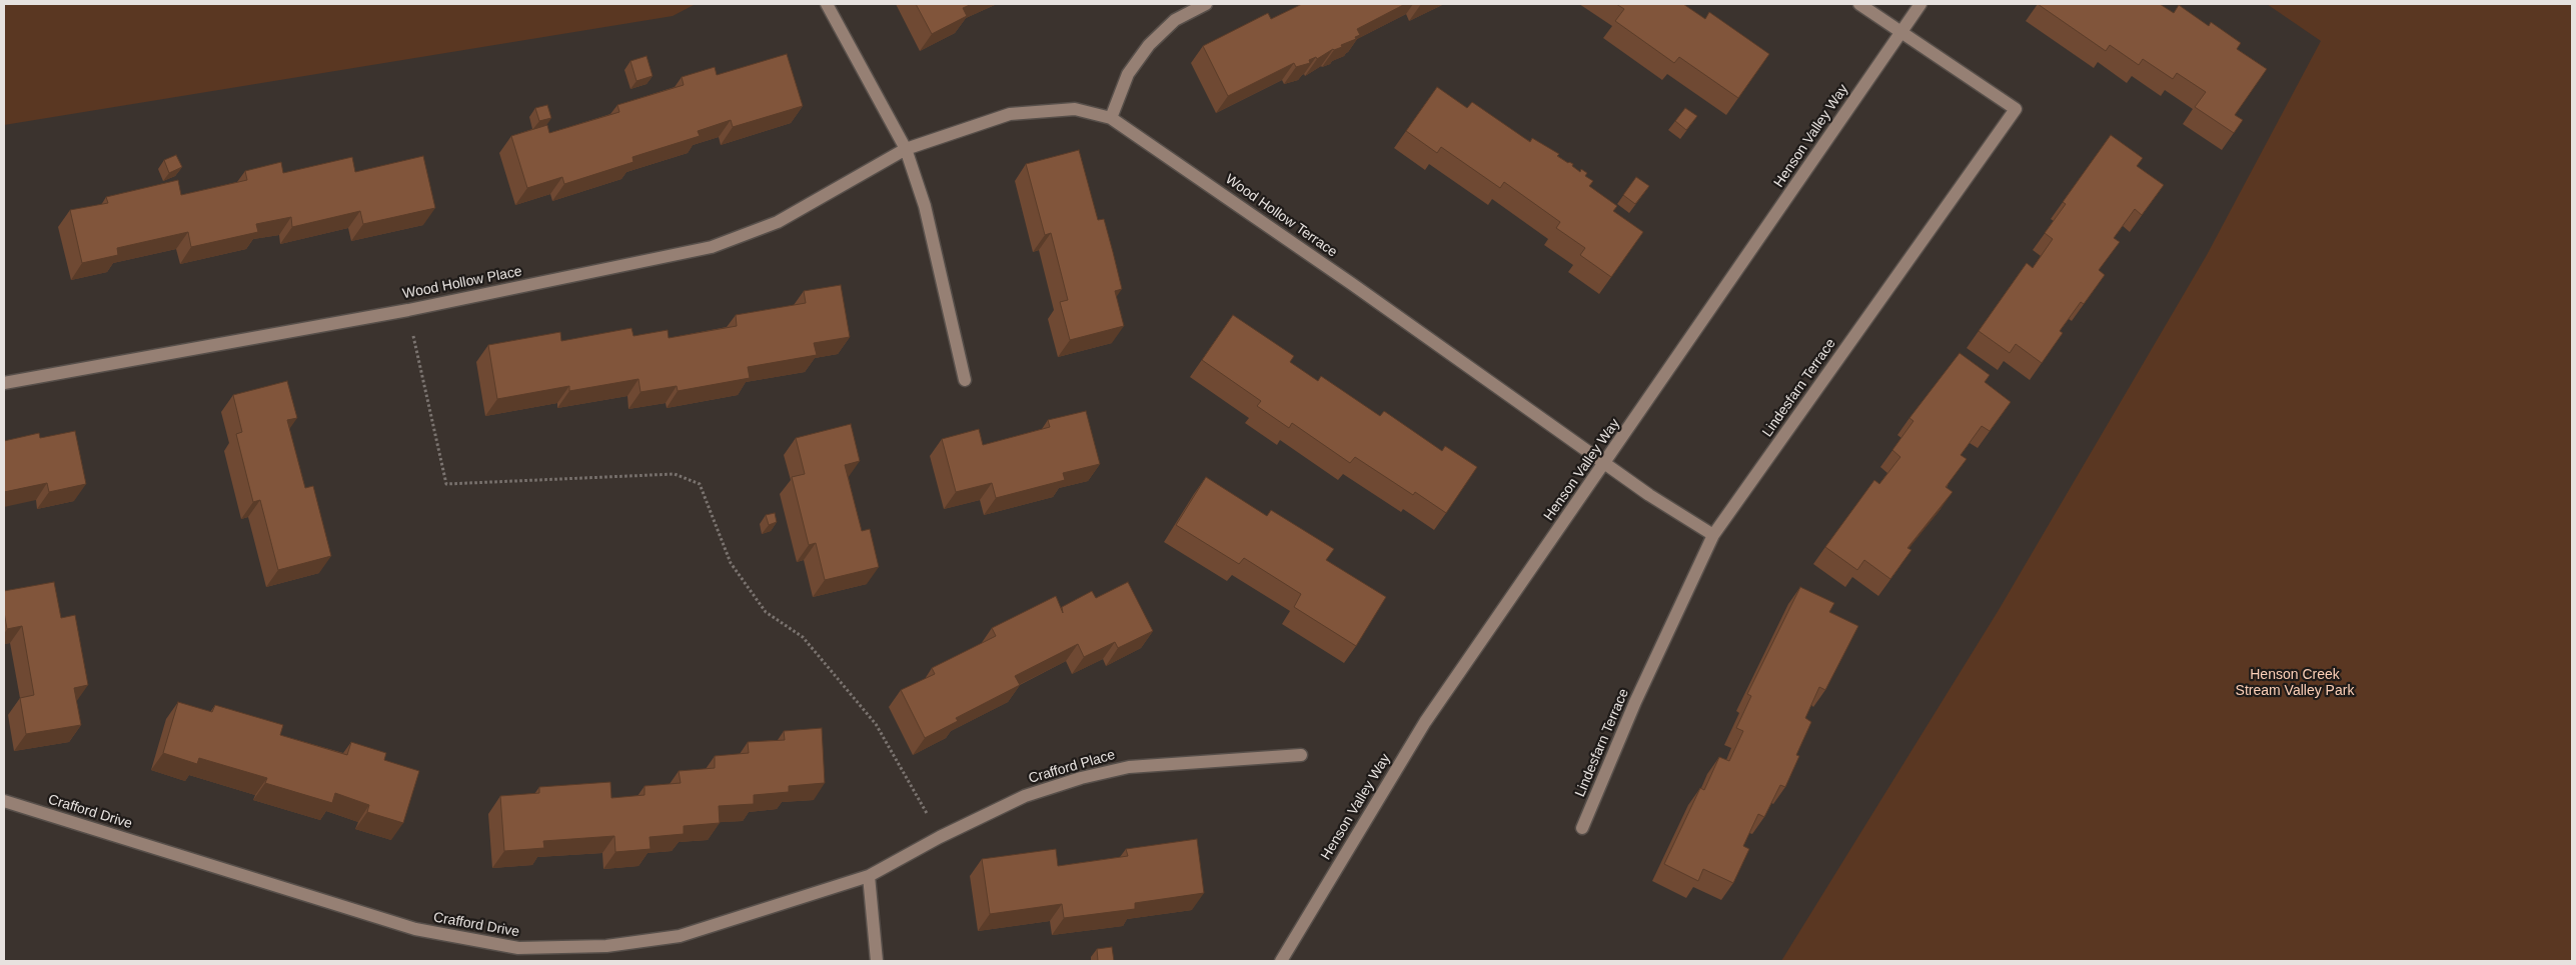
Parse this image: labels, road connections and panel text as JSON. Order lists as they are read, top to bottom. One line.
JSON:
{"streets":{"street":["Henson Valley Way","Wood Hollow Terrace","Wood Hollow Place","Lindesfarn Terrace","Crafford Place","Crafford Drive"]},"crossings":[["Henson Valley Way","Wood Hollow Terrace"],["Henson Valley Way","Lindesfarn Terrace"],["Wood Hollow Terrace","Wood Hollow Place"],["Wood Hollow Terrace","Lindesfarn Terrace"],["Crafford Place","Crafford Drive"]],"parks":["Henson Creek Stream Valley Park"]}
